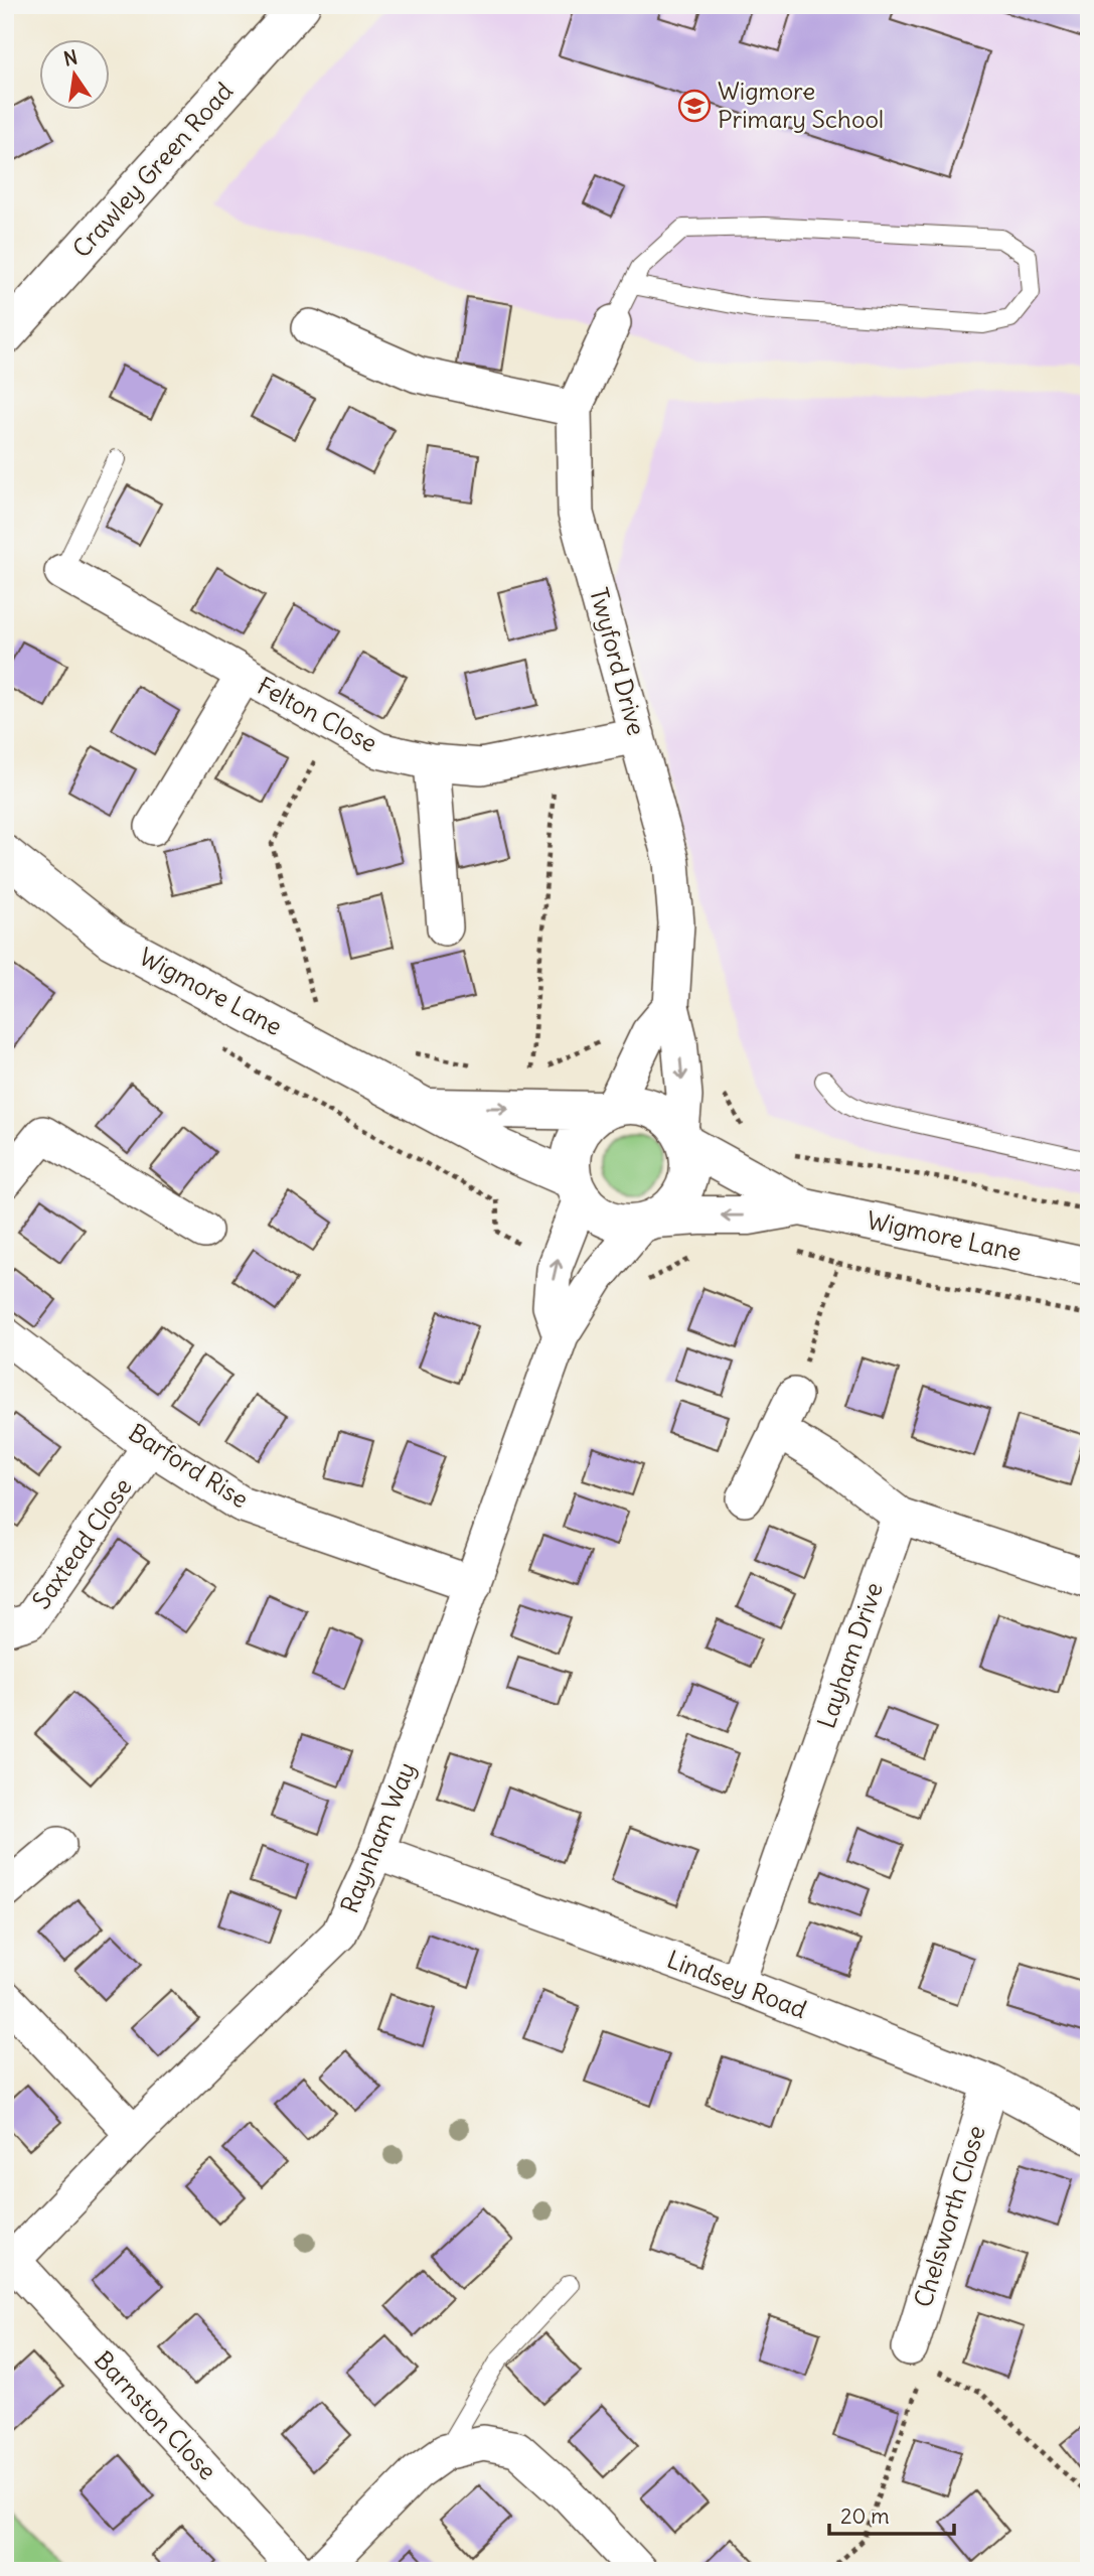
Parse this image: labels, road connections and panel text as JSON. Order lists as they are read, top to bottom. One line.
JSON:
{"streets":{"street":["Crawley Green Road","Twyford Drive","Felton Close","Wigmore Lane","Barford Rise","Saxtead Close","Layham Drive","Raynham Way","Lindsey Road","Chelsworth Close","Barnston Close"]},"crossings":[["Twyford Drive","Felton Close"],["Twyford Drive","Wigmore Lane"],["Twyford Drive","Raynham Way"],["Wigmore Lane","Raynham Way"],["Barford Rise","Saxtead Close"],["Barford Rise","Raynham Way"],["Layham Drive","Lindsey Road"],["Raynham Way","Lindsey Road"],["Raynham Way","Barnston Close"],["Lindsey Road","Chelsworth Close"]],"places":{"school or university":["Wigmore Primary School"]},"scale_bar":"20 m","north":"top"}
